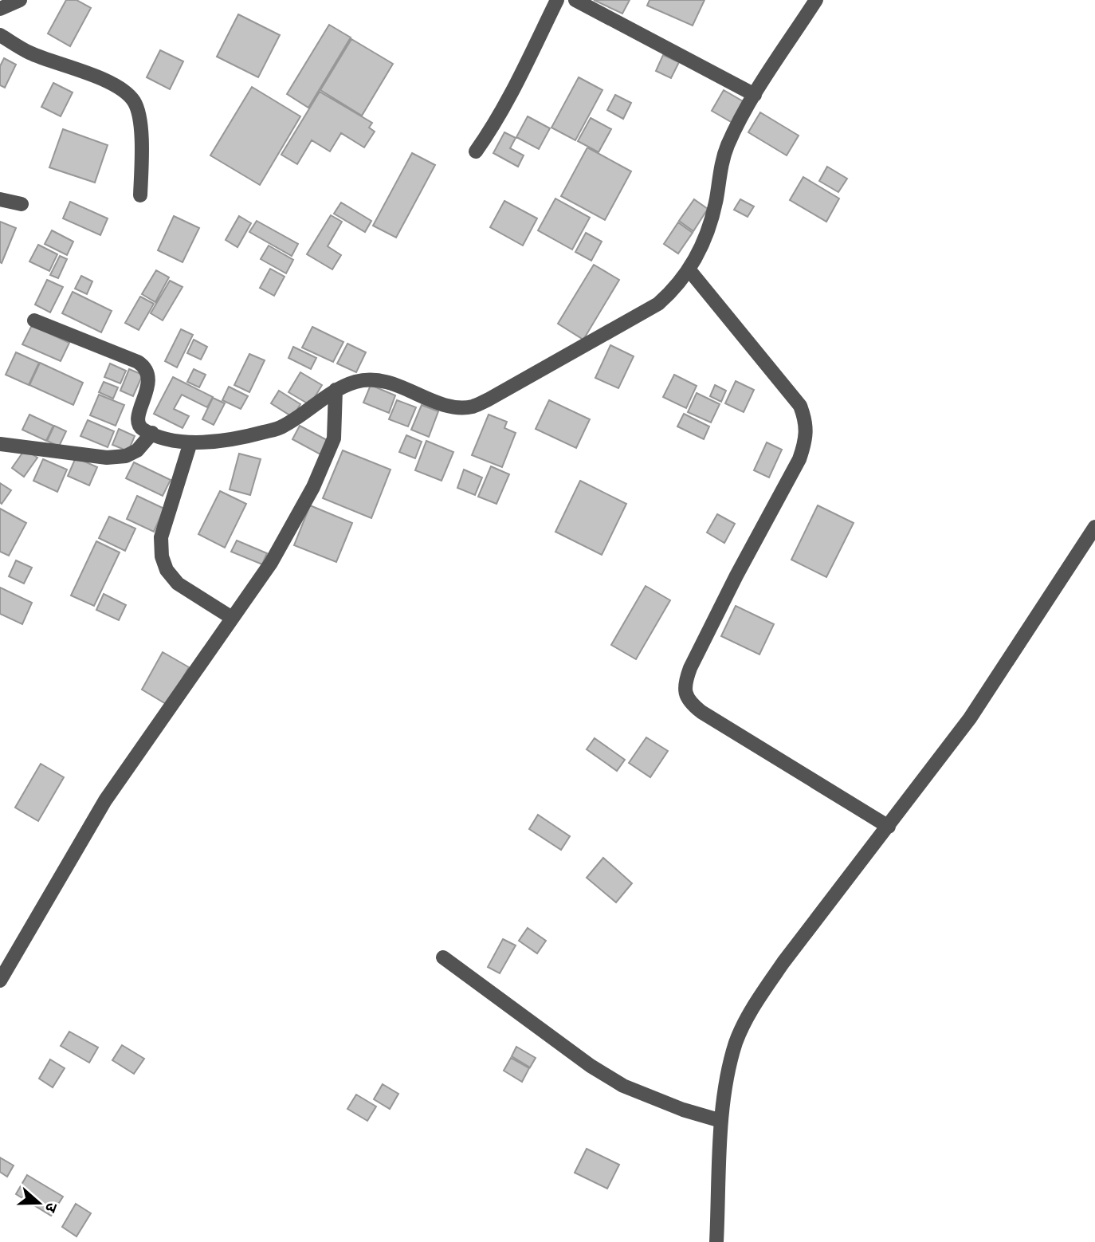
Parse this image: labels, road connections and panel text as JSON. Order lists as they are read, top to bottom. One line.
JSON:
{"north":"right"}
